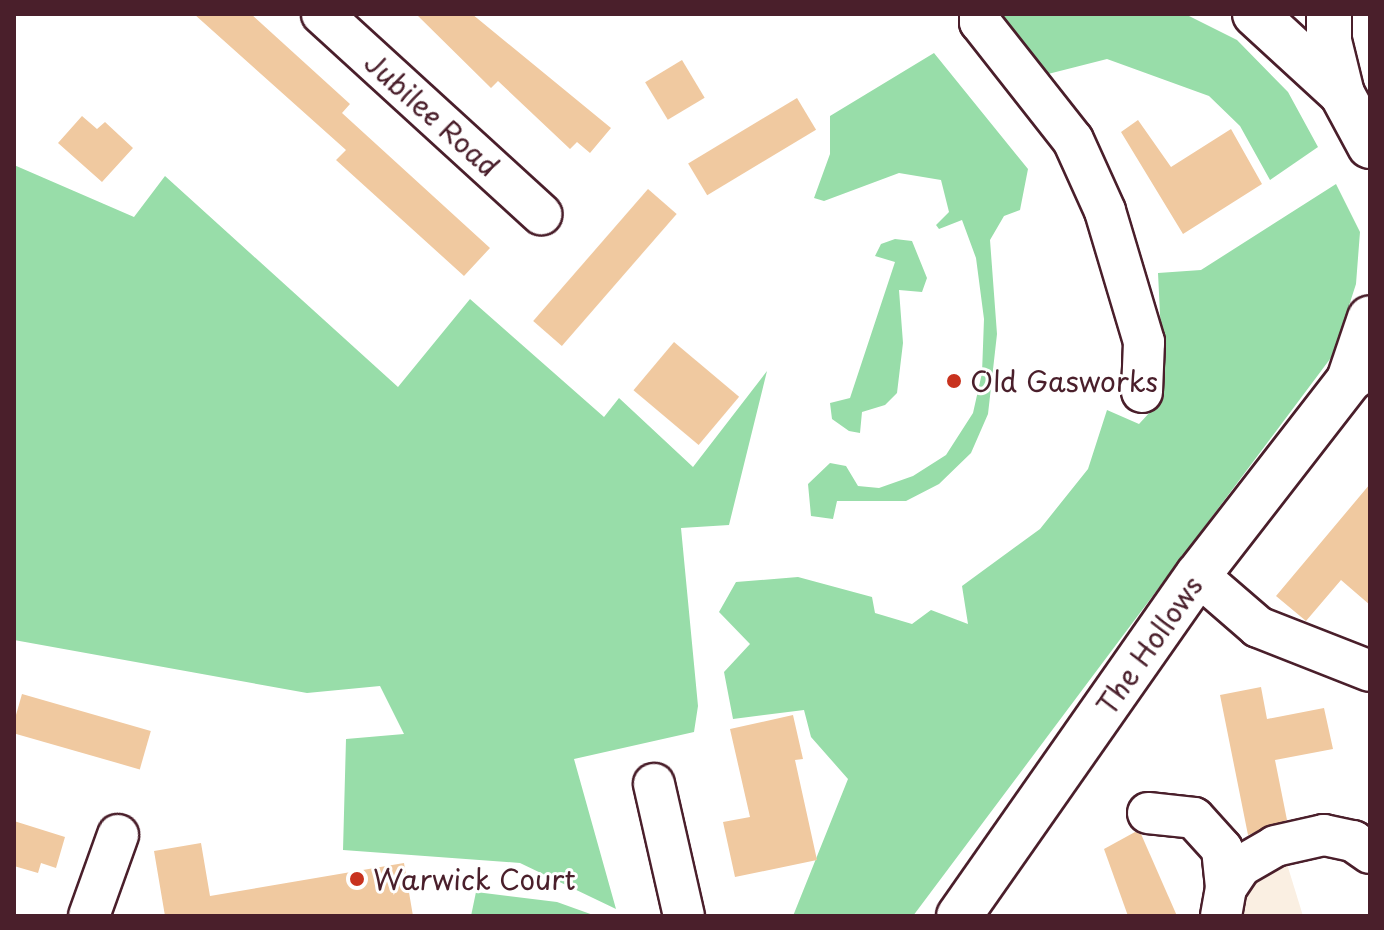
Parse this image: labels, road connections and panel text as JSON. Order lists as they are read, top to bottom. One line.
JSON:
{"streets":{"main road":["The Hollows"],"street":["Jubilee Road"]},"places":["Old Gasworks","Warwick Court"]}
